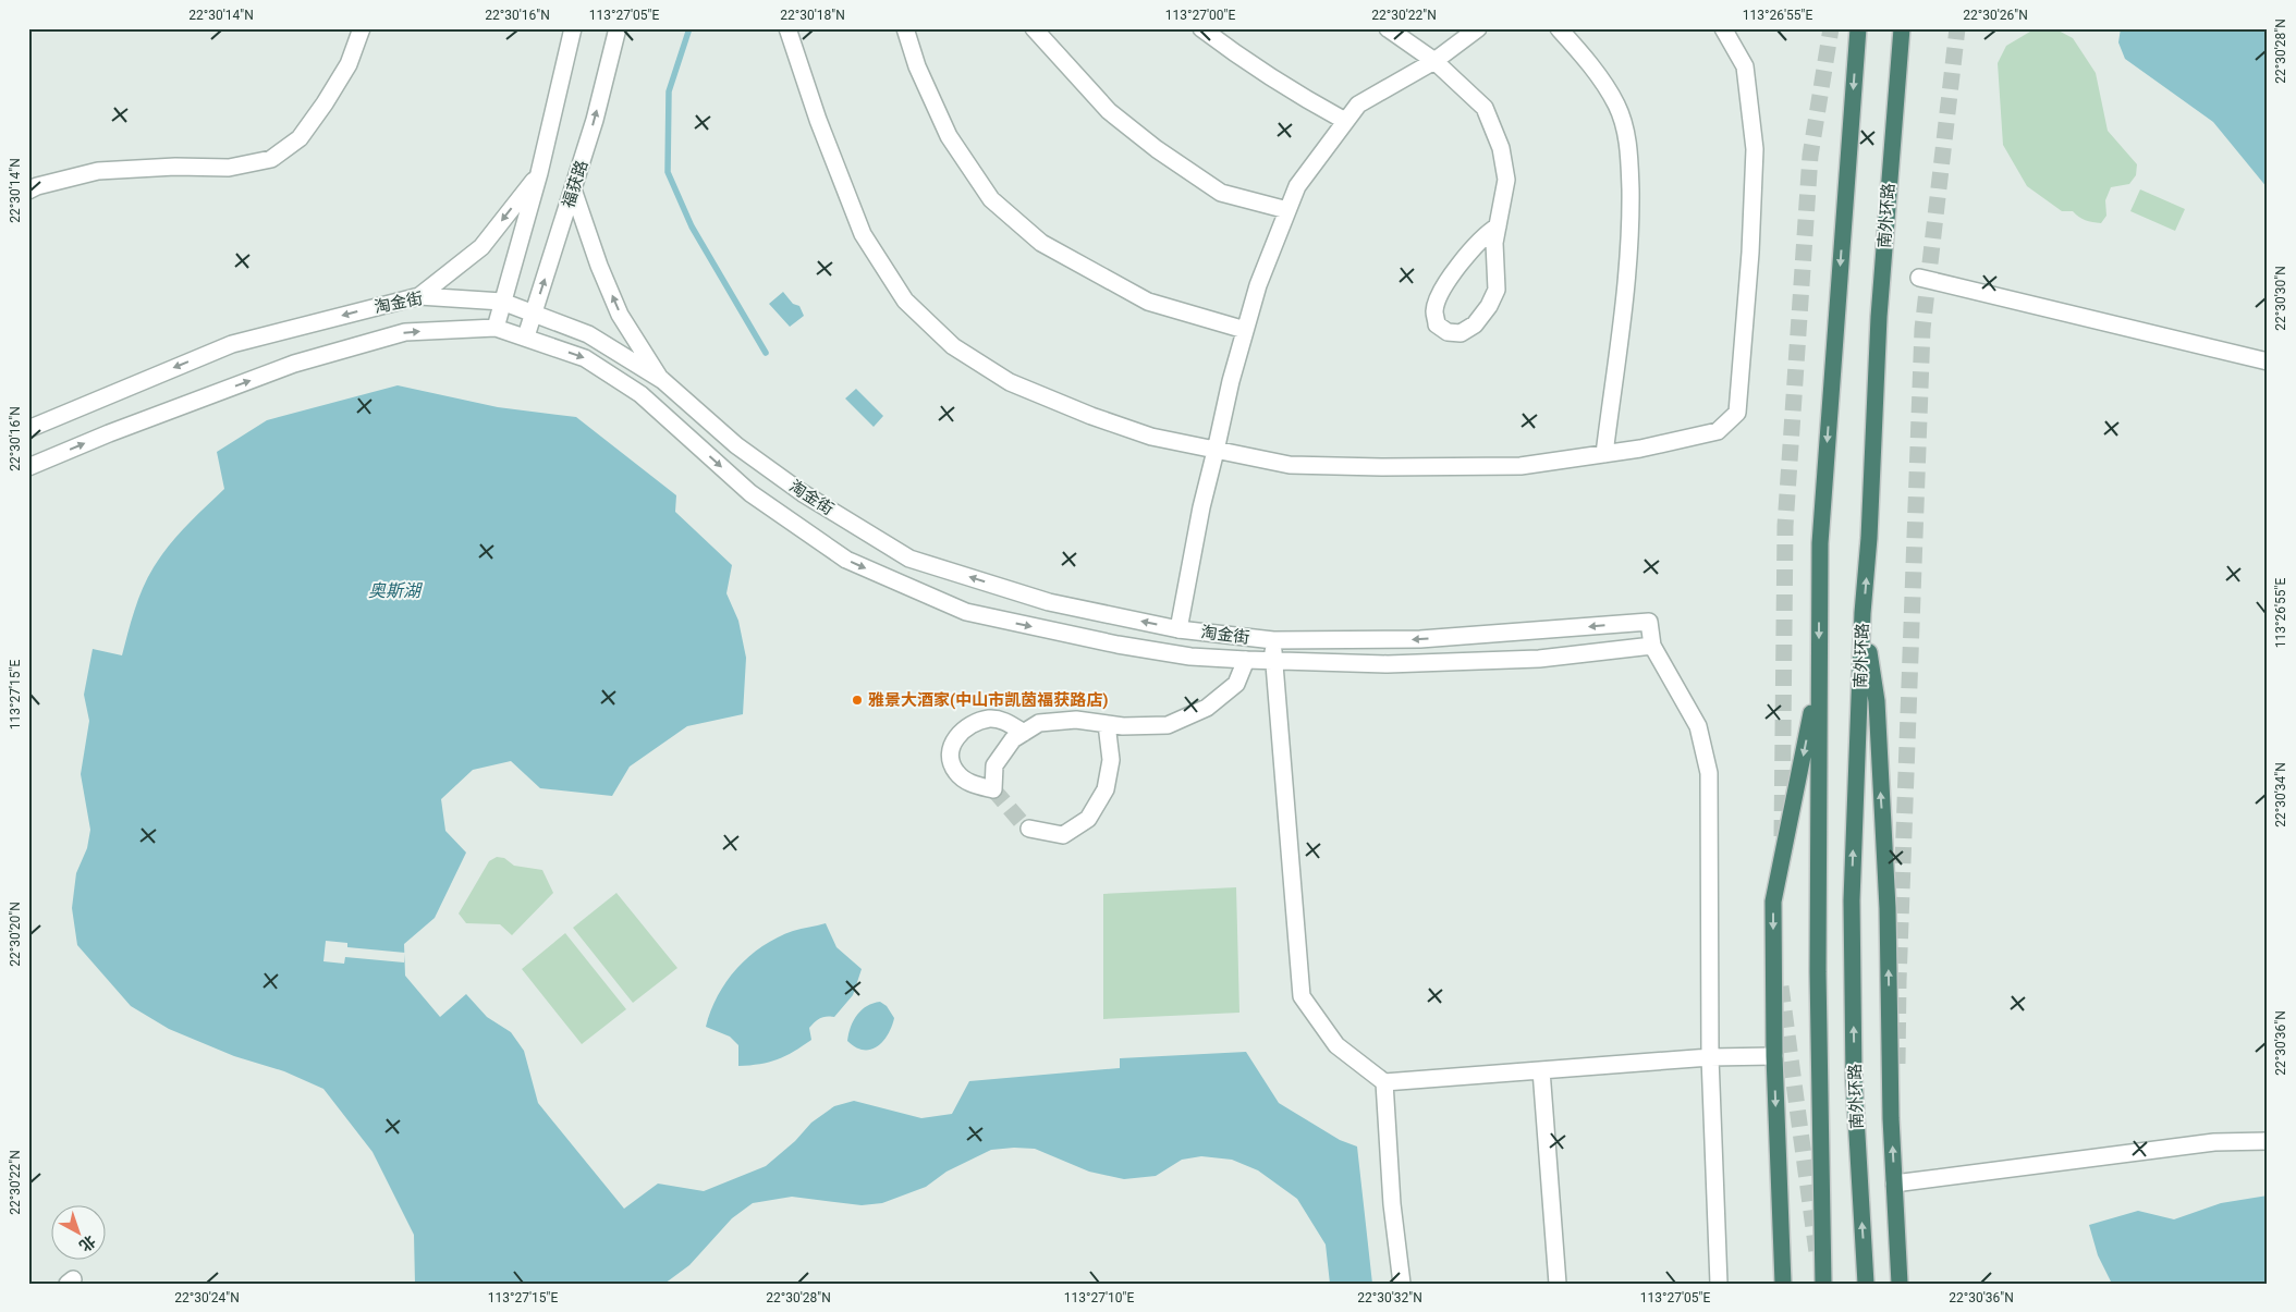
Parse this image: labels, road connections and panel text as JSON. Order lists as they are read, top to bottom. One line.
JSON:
{"streets":{"highway":["南外环路"],"street":["福获路","淘金街"]},"crossings":[["福获路","淘金街"]],"water":["奥斯湖"],"places":["雅景大酒家(中山市凯茵福获路店)"],"north":"bottom right","coordinates":["22°30'14\"N","22°30'16\"N","113°27'05\"E","22°30'18\"N","113°27'00\"E","22°30'22\"N","113°26'55\"E","22°30'26\"N","22°30'28\"N","22°30'30\"N","113°27'15\"E","22°30'34\"N","22°30'20\"N","22°30'36\"N","22°30'24\"N","113°27'10\"E","22°30'32\"N"]}
